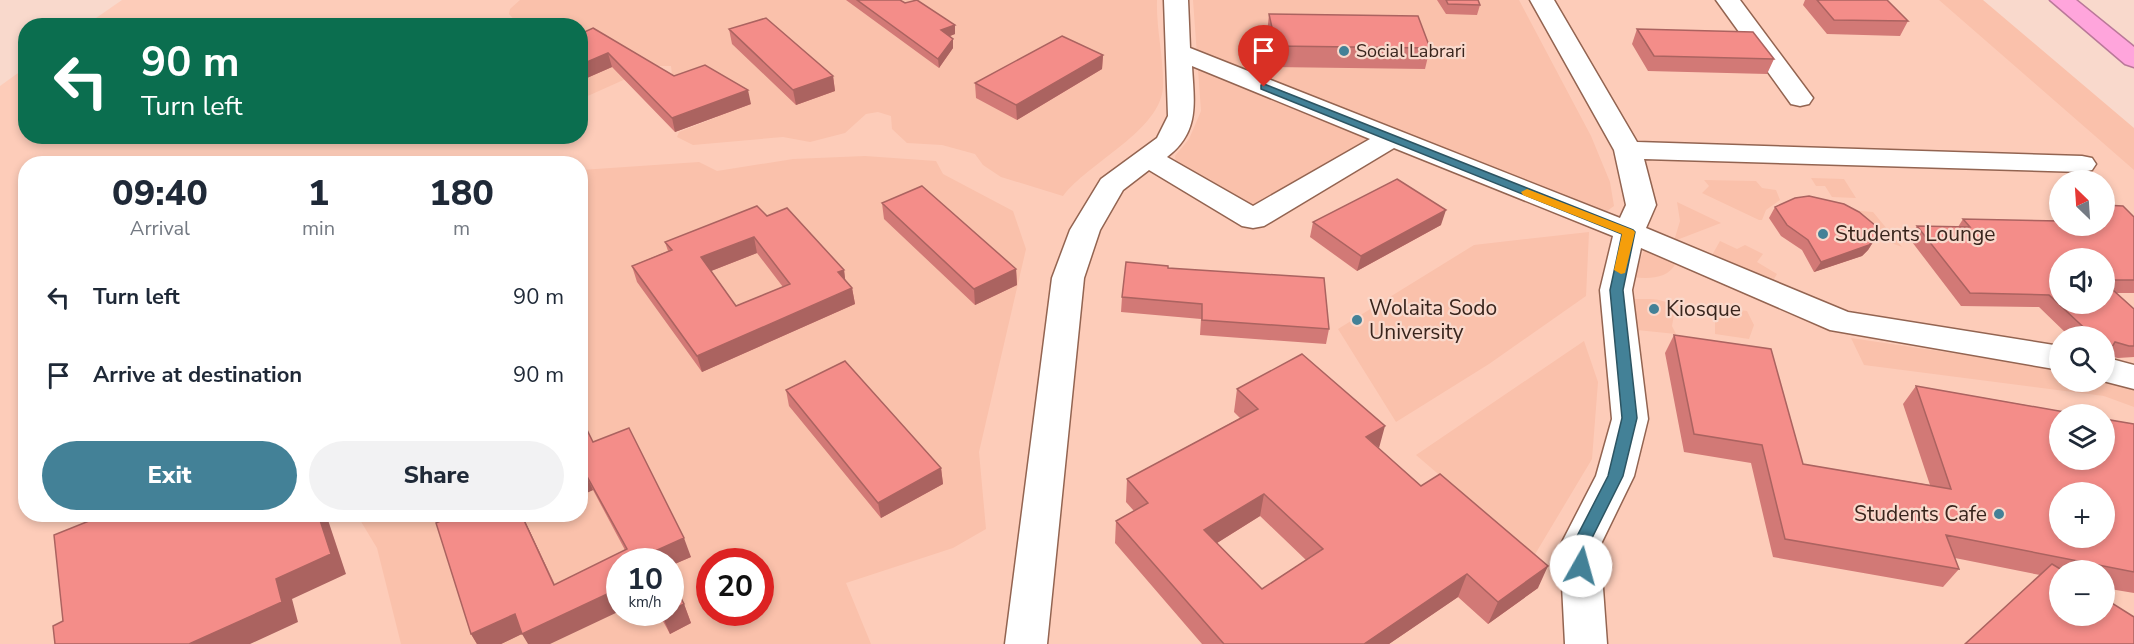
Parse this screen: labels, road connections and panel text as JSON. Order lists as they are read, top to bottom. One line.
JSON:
{"places":["Social Labrari","Students Lounge","Kiosque","Wolaita Sodo University","Students Cafe"],"north":"top left","page":{"turn":["90 m","Turn left"],"eta":["09:40","Arrival","1","min","180","m"],"map_buttons":["+","−"],"list":[{"name":"Turn left","value":"90 m"},{"name":"Arrive at destination","value":"90 m"}],"buttons":["Exit","Share"],"speed":"10 km/h","limit":"20"}}
